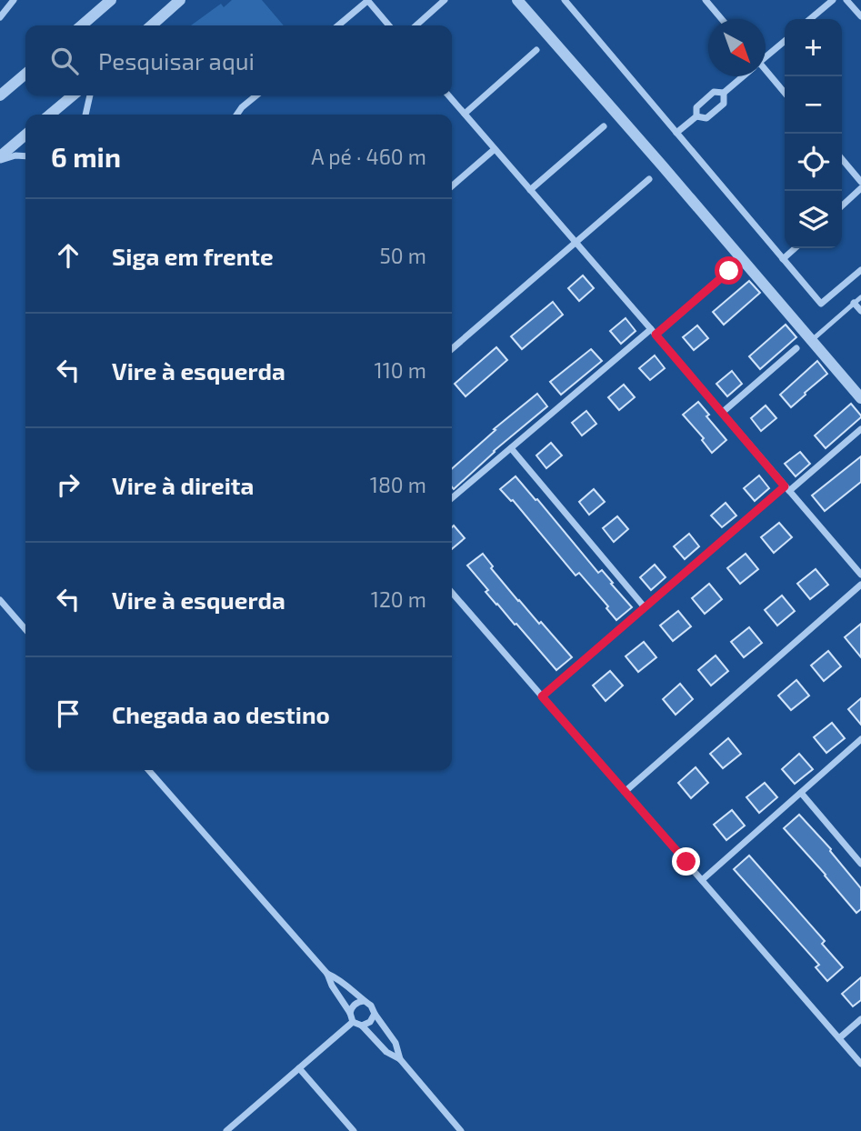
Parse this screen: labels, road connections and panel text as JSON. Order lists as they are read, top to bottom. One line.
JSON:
{"north":"bottom right","page":{"map_buttons":["+","−"],"search":"Pesquisar aqui","heading":["6 min","A pé · 460 m"],"list":[["Siga em frente","50 m"],["Vire à esquerda","110 m"],["Vire à direita","180 m"],["Vire à esquerda","120 m"],"Chegada ao destino"]}}
